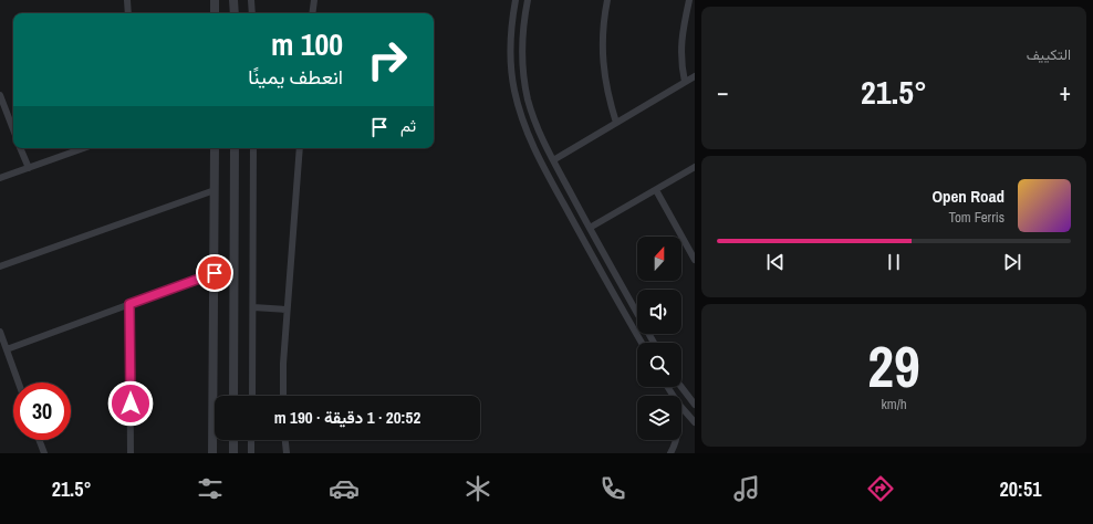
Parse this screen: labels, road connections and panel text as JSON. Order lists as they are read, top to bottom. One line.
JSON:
{"north":"top","page":{"tile":["التكييف",["29","km/h"]],"turn":["100 m","انعطف يمينًا"],"heat":["−","21.5°","+"],"then":"ثم","song":["Open Road","Tom Ferris"],"limit":"30","trip":"20:52 · 1 دقيقة · 190 m","tabs":["20:51","21.5°"]}}
